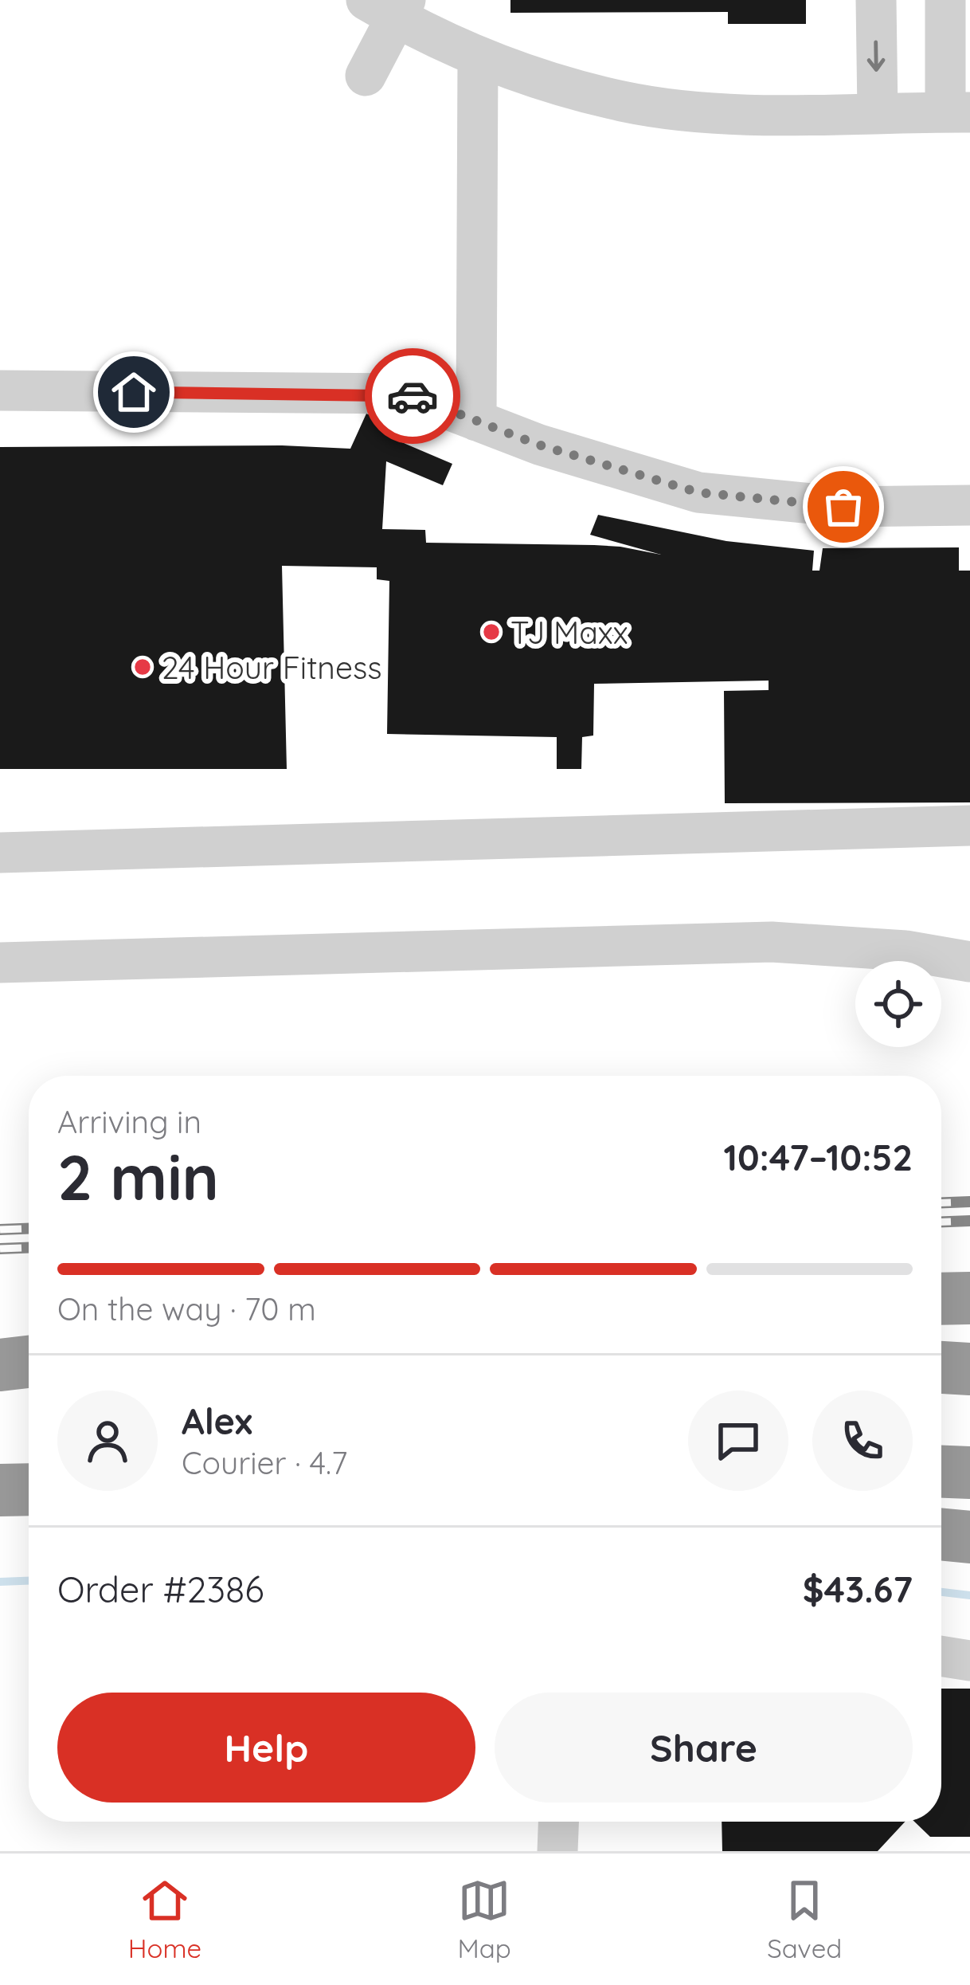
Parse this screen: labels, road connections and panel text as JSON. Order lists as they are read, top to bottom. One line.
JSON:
{"places":["TJ Maxx","24 Hour Fitness"],"page":{"heading":["2 min","Arriving in","10:47–10:52"],"panel":["Alex","Courier · 4.7","Order #2386","$43.67"],"bar":"On the way · 70 m","buttons":["Help","Share"],"tabs":["Home","Map","Saved"]}}
